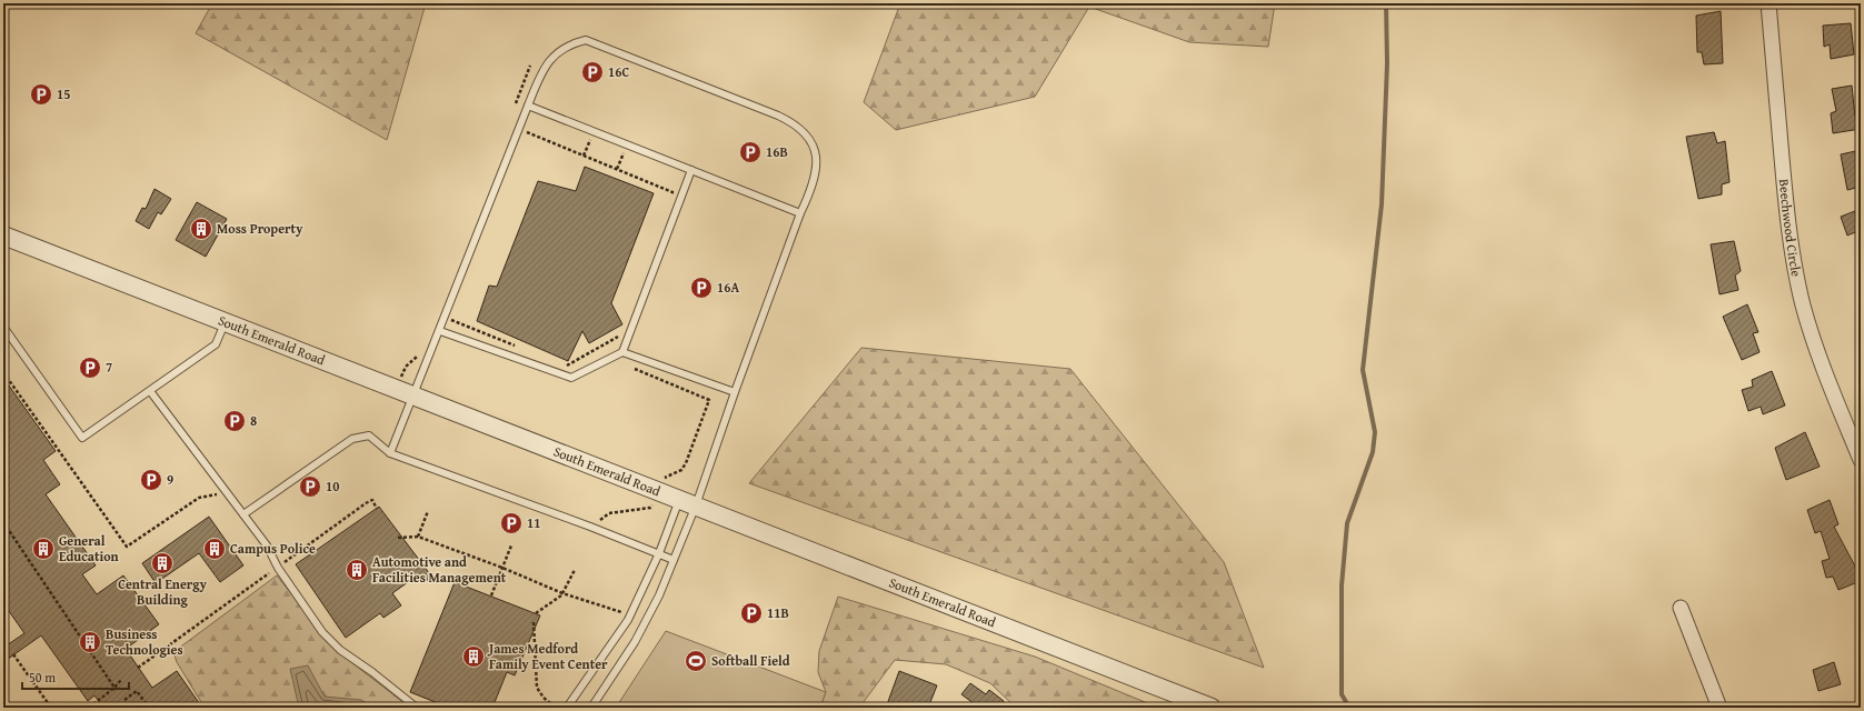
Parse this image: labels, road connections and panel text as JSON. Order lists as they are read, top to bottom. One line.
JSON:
{"streets":{"street":["Beechwood Circle","South Emerald Road"]},"places":{"parking":["16C","15","16B","16A","7","8","9","10","11","11B"],"building":["Moss Property","General Education","Campus Police","Central Energy Building","Automotive and Facilities Management","Business Technologies","James Medford Family Event Center"],"sports":["Softball Field"]},"scale_bar":"50 m"}
